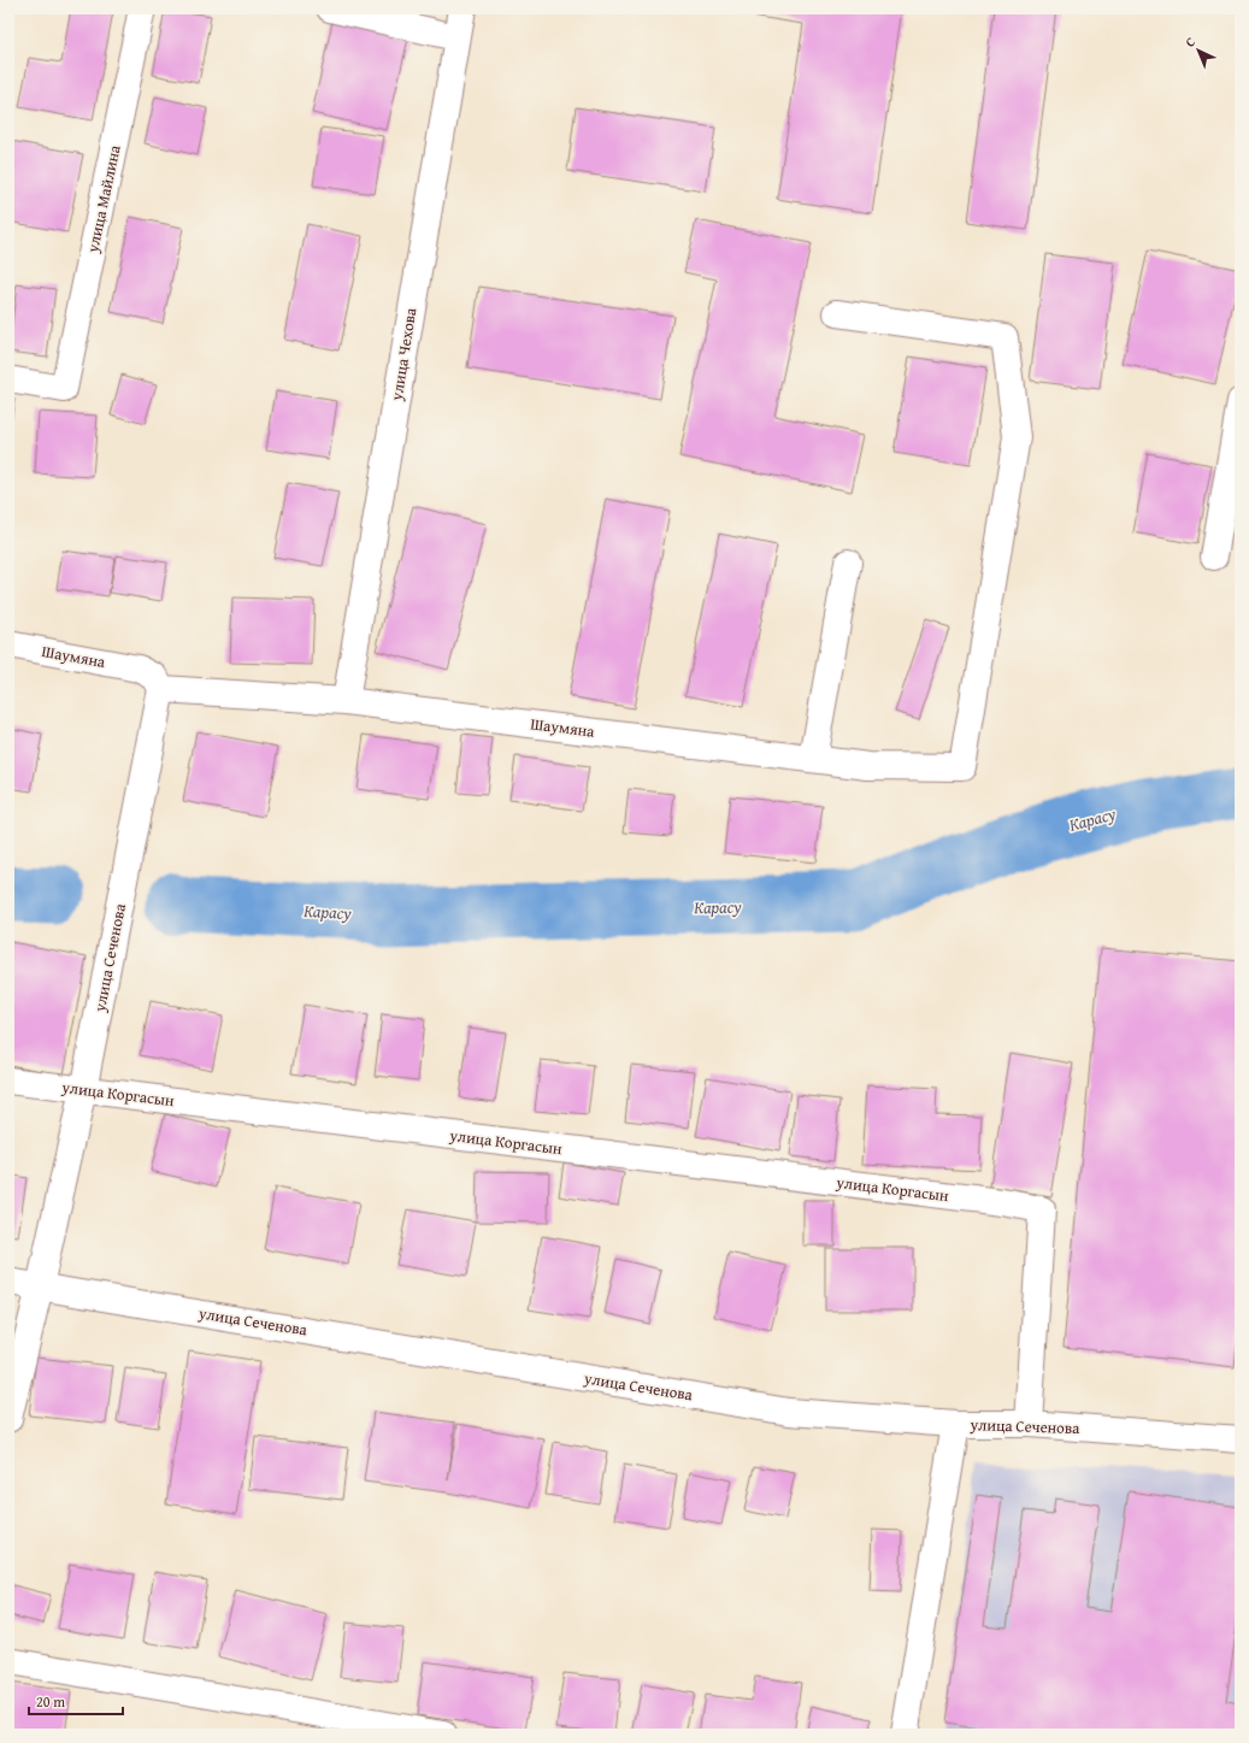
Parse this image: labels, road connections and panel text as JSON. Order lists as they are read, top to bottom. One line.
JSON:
{"streets":{"street":["улица Майлина","улица Чехова","Шаумяна","улица Сеченова","улица Коргасын"]},"crossings":[["улица Чехова","Шаумяна"],["Шаумяна","улица Сеченова"],["улица Сеченова","улица Коргасын"]],"water":["Карасу"],"scale_bar":"20 m","north":"top left"}
